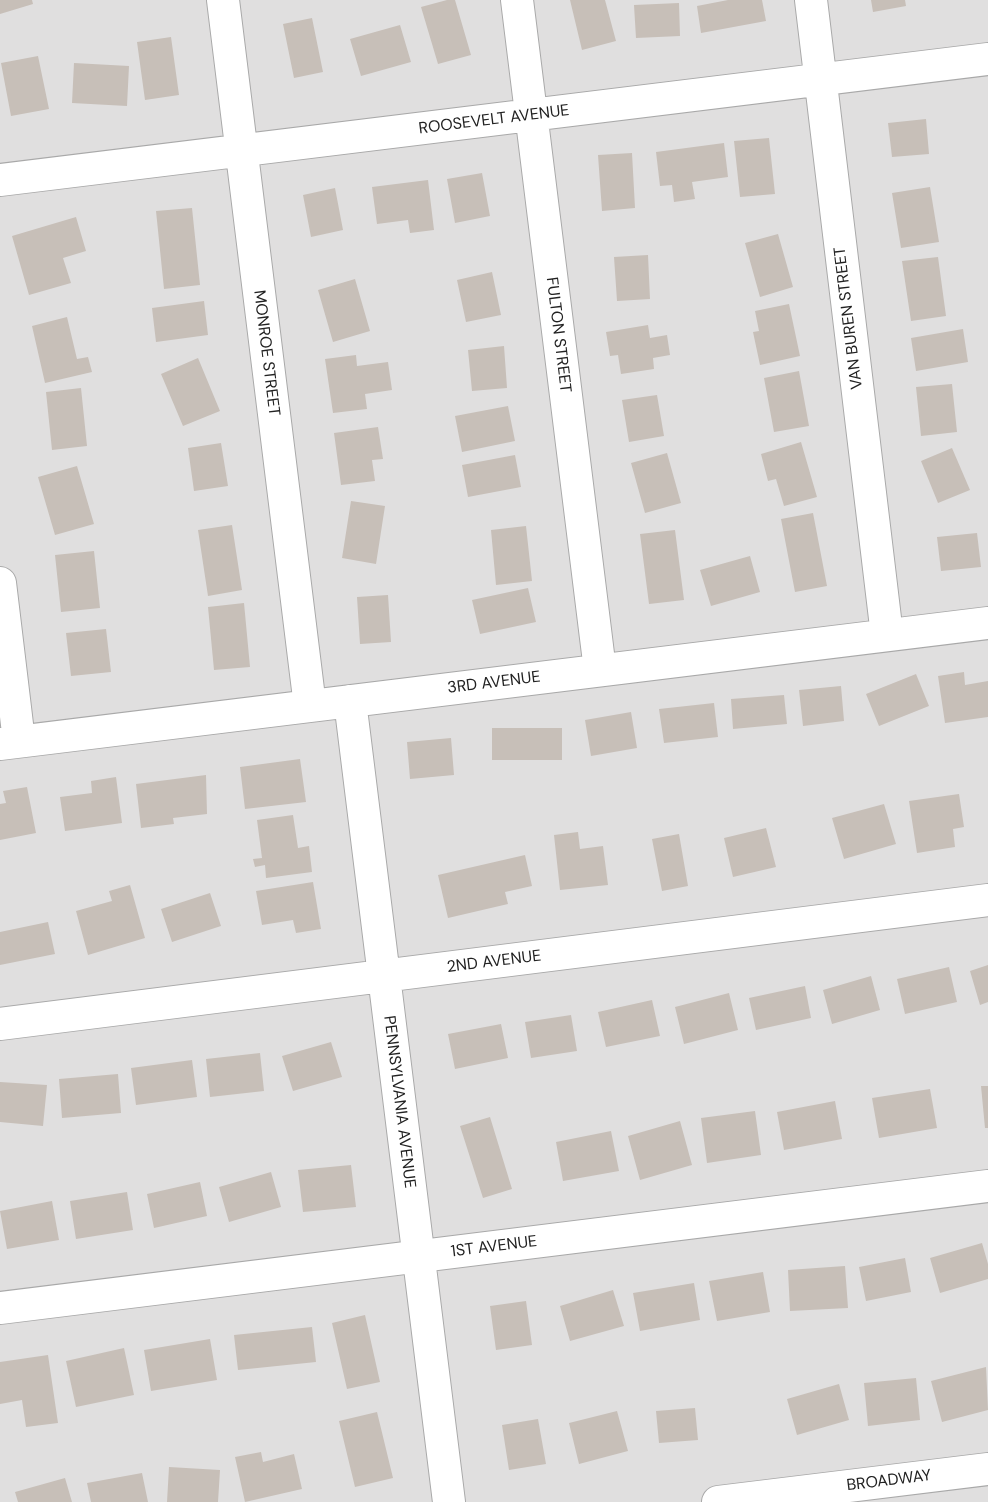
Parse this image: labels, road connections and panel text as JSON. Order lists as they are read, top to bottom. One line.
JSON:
{"streets":{"street":["ROOSEVELT AVENUE","VAN BUREN STREET","FULTON STREET","MONROE STREET","3RD AVENUE","2ND AVENUE","PENNSYLVANIA AVENUE","1ST AVENUE","BROADWAY"]},"crossings":[["ROOSEVELT AVENUE","VAN BUREN STREET"],["ROOSEVELT AVENUE","FULTON STREET"],["ROOSEVELT AVENUE","MONROE STREET"],["VAN BUREN STREET","3RD AVENUE"],["FULTON STREET","3RD AVENUE"],["MONROE STREET","3RD AVENUE"],["3RD AVENUE","PENNSYLVANIA AVENUE"],["2ND AVENUE","PENNSYLVANIA AVENUE"],["PENNSYLVANIA AVENUE","1ST AVENUE"]]}
